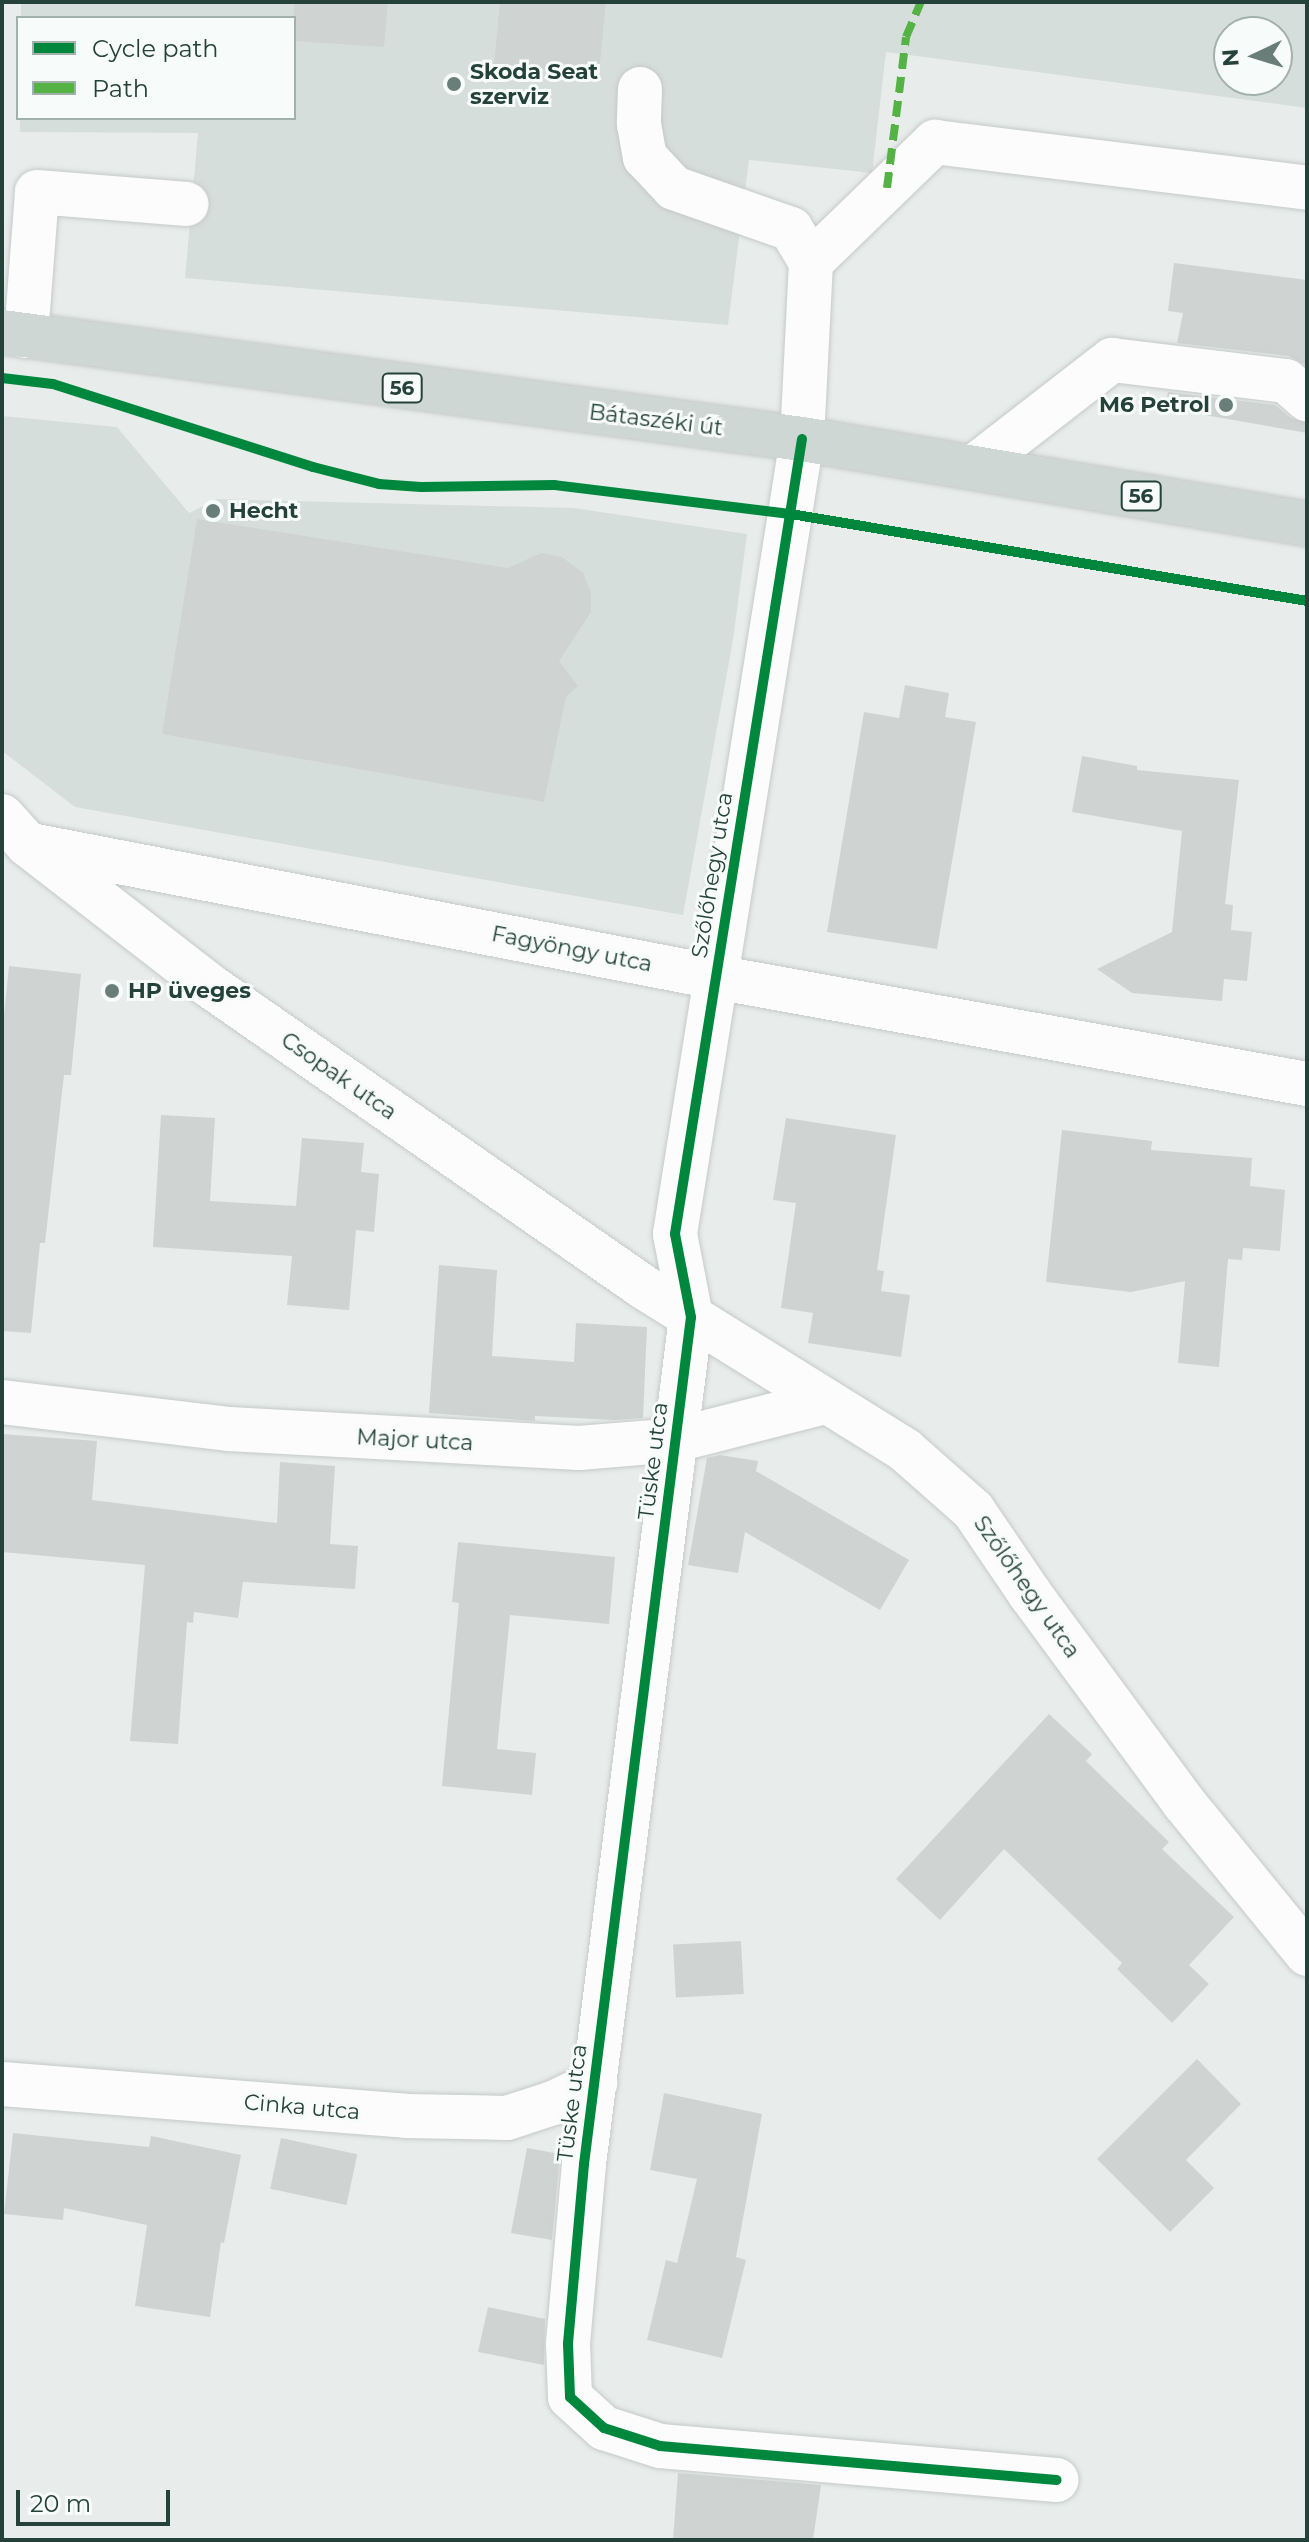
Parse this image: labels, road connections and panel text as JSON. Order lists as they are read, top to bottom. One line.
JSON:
{"streets":{"main road":["56","Bátaszéki út"],"street":["Szőlőhegy utca","Fagyöngy utca","Csopak utca","Major utca","Tüske utca","Cinka utca"]},"crossings":[["Bátaszéki út","Szőlőhegy utca"],["Szőlőhegy utca","Fagyöngy utca"],["Szőlőhegy utca","Csopak utca"],["Szőlőhegy utca","Major utca"],["Szőlőhegy utca","Tüske utca"],["Fagyöngy utca","Csopak utca"],["Csopak utca","Tüske utca"],["Major utca","Tüske utca"],["Tüske utca","Cinka utca"]],"places":["Skoda Seat szerviz","M6 Petrol","Hecht","HP üveges"],"legend":["Cycle path","Path"],"scale_bar":"20 m","north":"left"}
